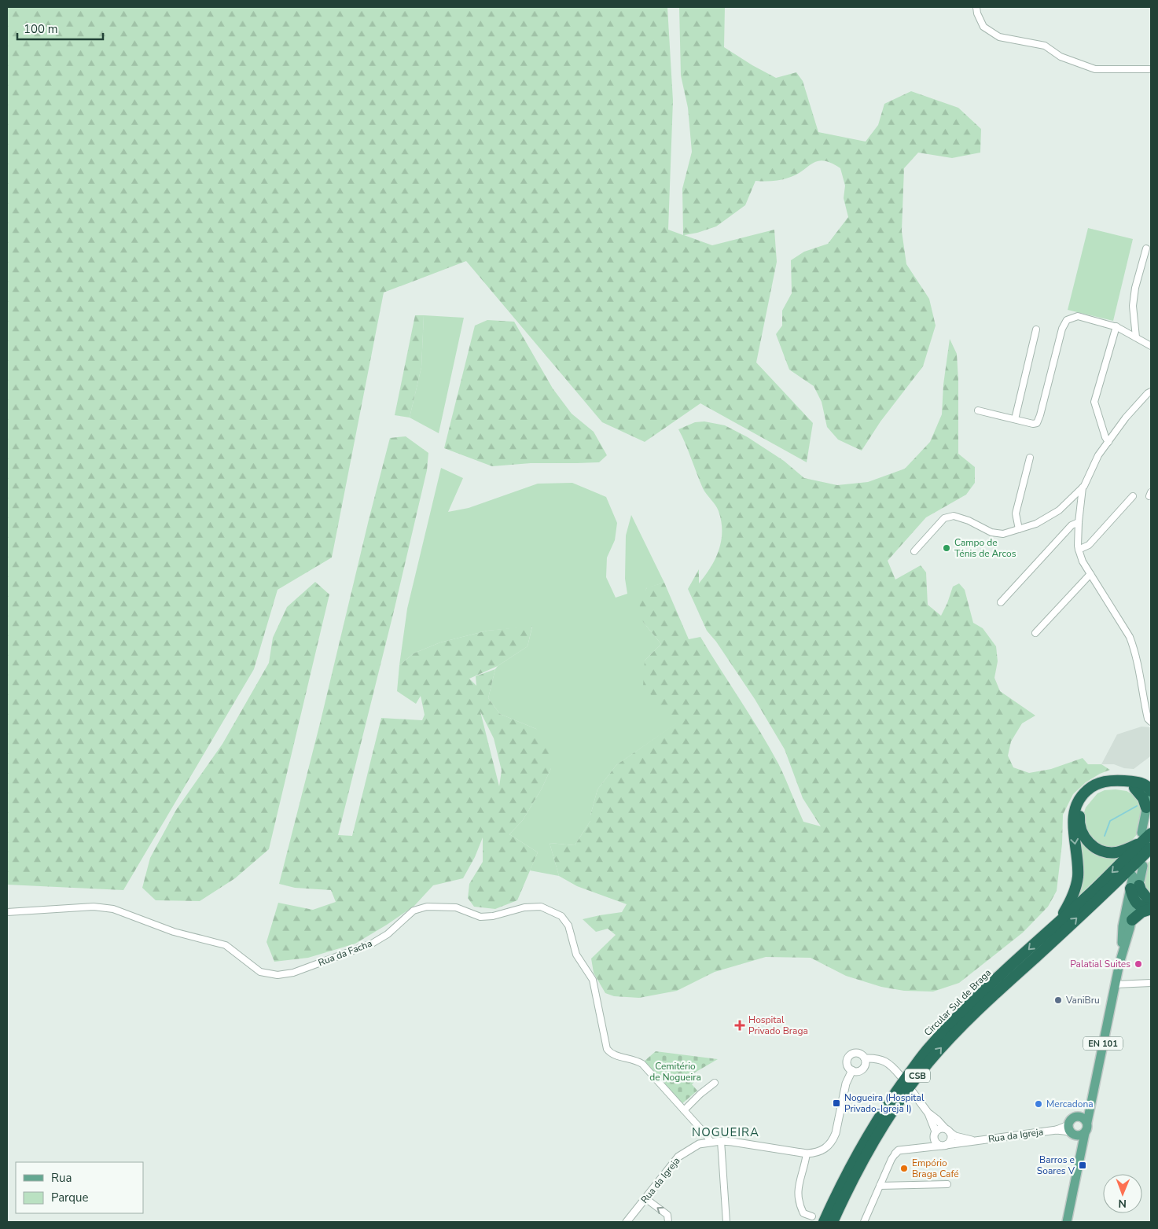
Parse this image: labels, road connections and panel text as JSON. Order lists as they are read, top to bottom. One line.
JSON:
{"streets":{"highway":["Circular Sul de Braga","CSB"],"main road":["EN 101"],"street":["Rua da Facha","Rua da Igreja"]},"crossings":[["Rua da Facha","Rua da Igreja"]],"districts":["NOGUEIRA"],"parks":["Cemitério de Nogueira"],"places":{"other":["Campo de Ténis de Arcos","Palatial Suites","VaniBru","Mercadona","Empório Braga Café"],"health":["Hospital Privado Braga"],"transit":["Nogueira (Hospital Privado-Igreja I)","Barros e Soares V"]},"legend":["Rua","Parque"],"scale_bar":"100 m","north":"bottom"}
